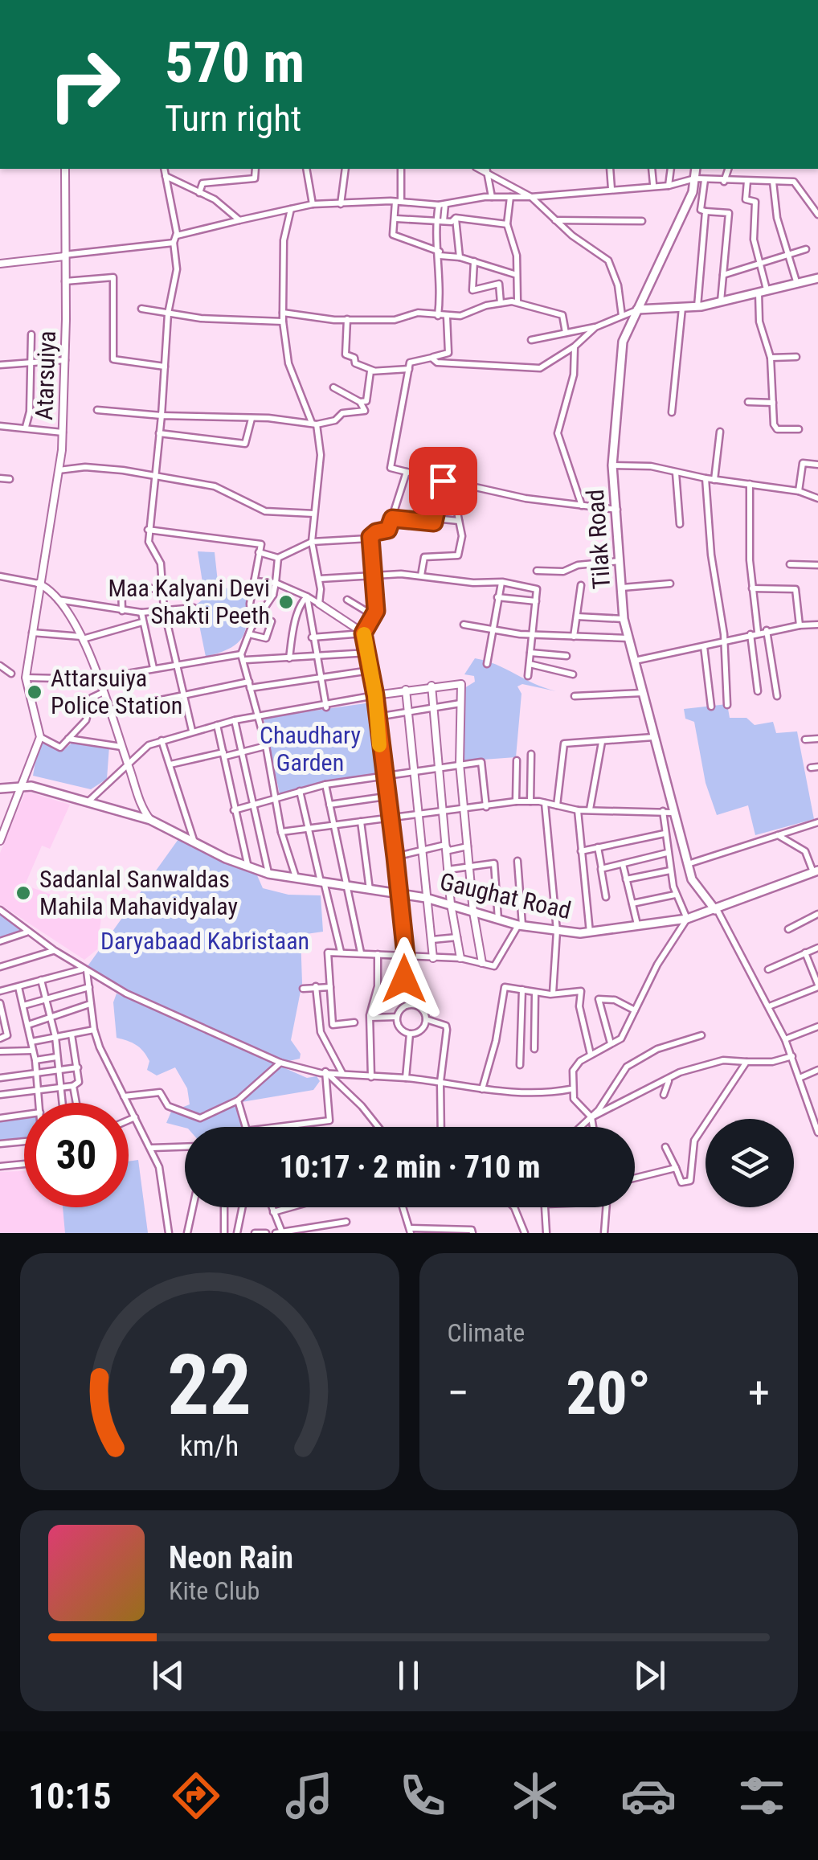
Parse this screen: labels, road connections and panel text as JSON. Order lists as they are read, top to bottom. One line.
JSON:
{"streets":{"main road":["Tilak Road","Gaughat Road"],"street":["Atarsuiya"]},"crossings":[["Tilak Road","Gaughat Road"]],"parks":["Chaudhary Garden","Daryabaad Kabristaan"],"places":["Maa Kalyani Devi Shakti Peeth","Attarsuiya Police Station","Sadanlal Sanwaldas Mahila Mahavidyalay"],"page":{"turn":["570 m","Turn right"],"limit":"30","trip":"10:17 · 2 min · 710 m","tile":"Climate","heat":["−","20°","+"],"song":["Neon Rain","Kite Club"],"tabs":"10:15","gauge":["22","km/h"]}}
